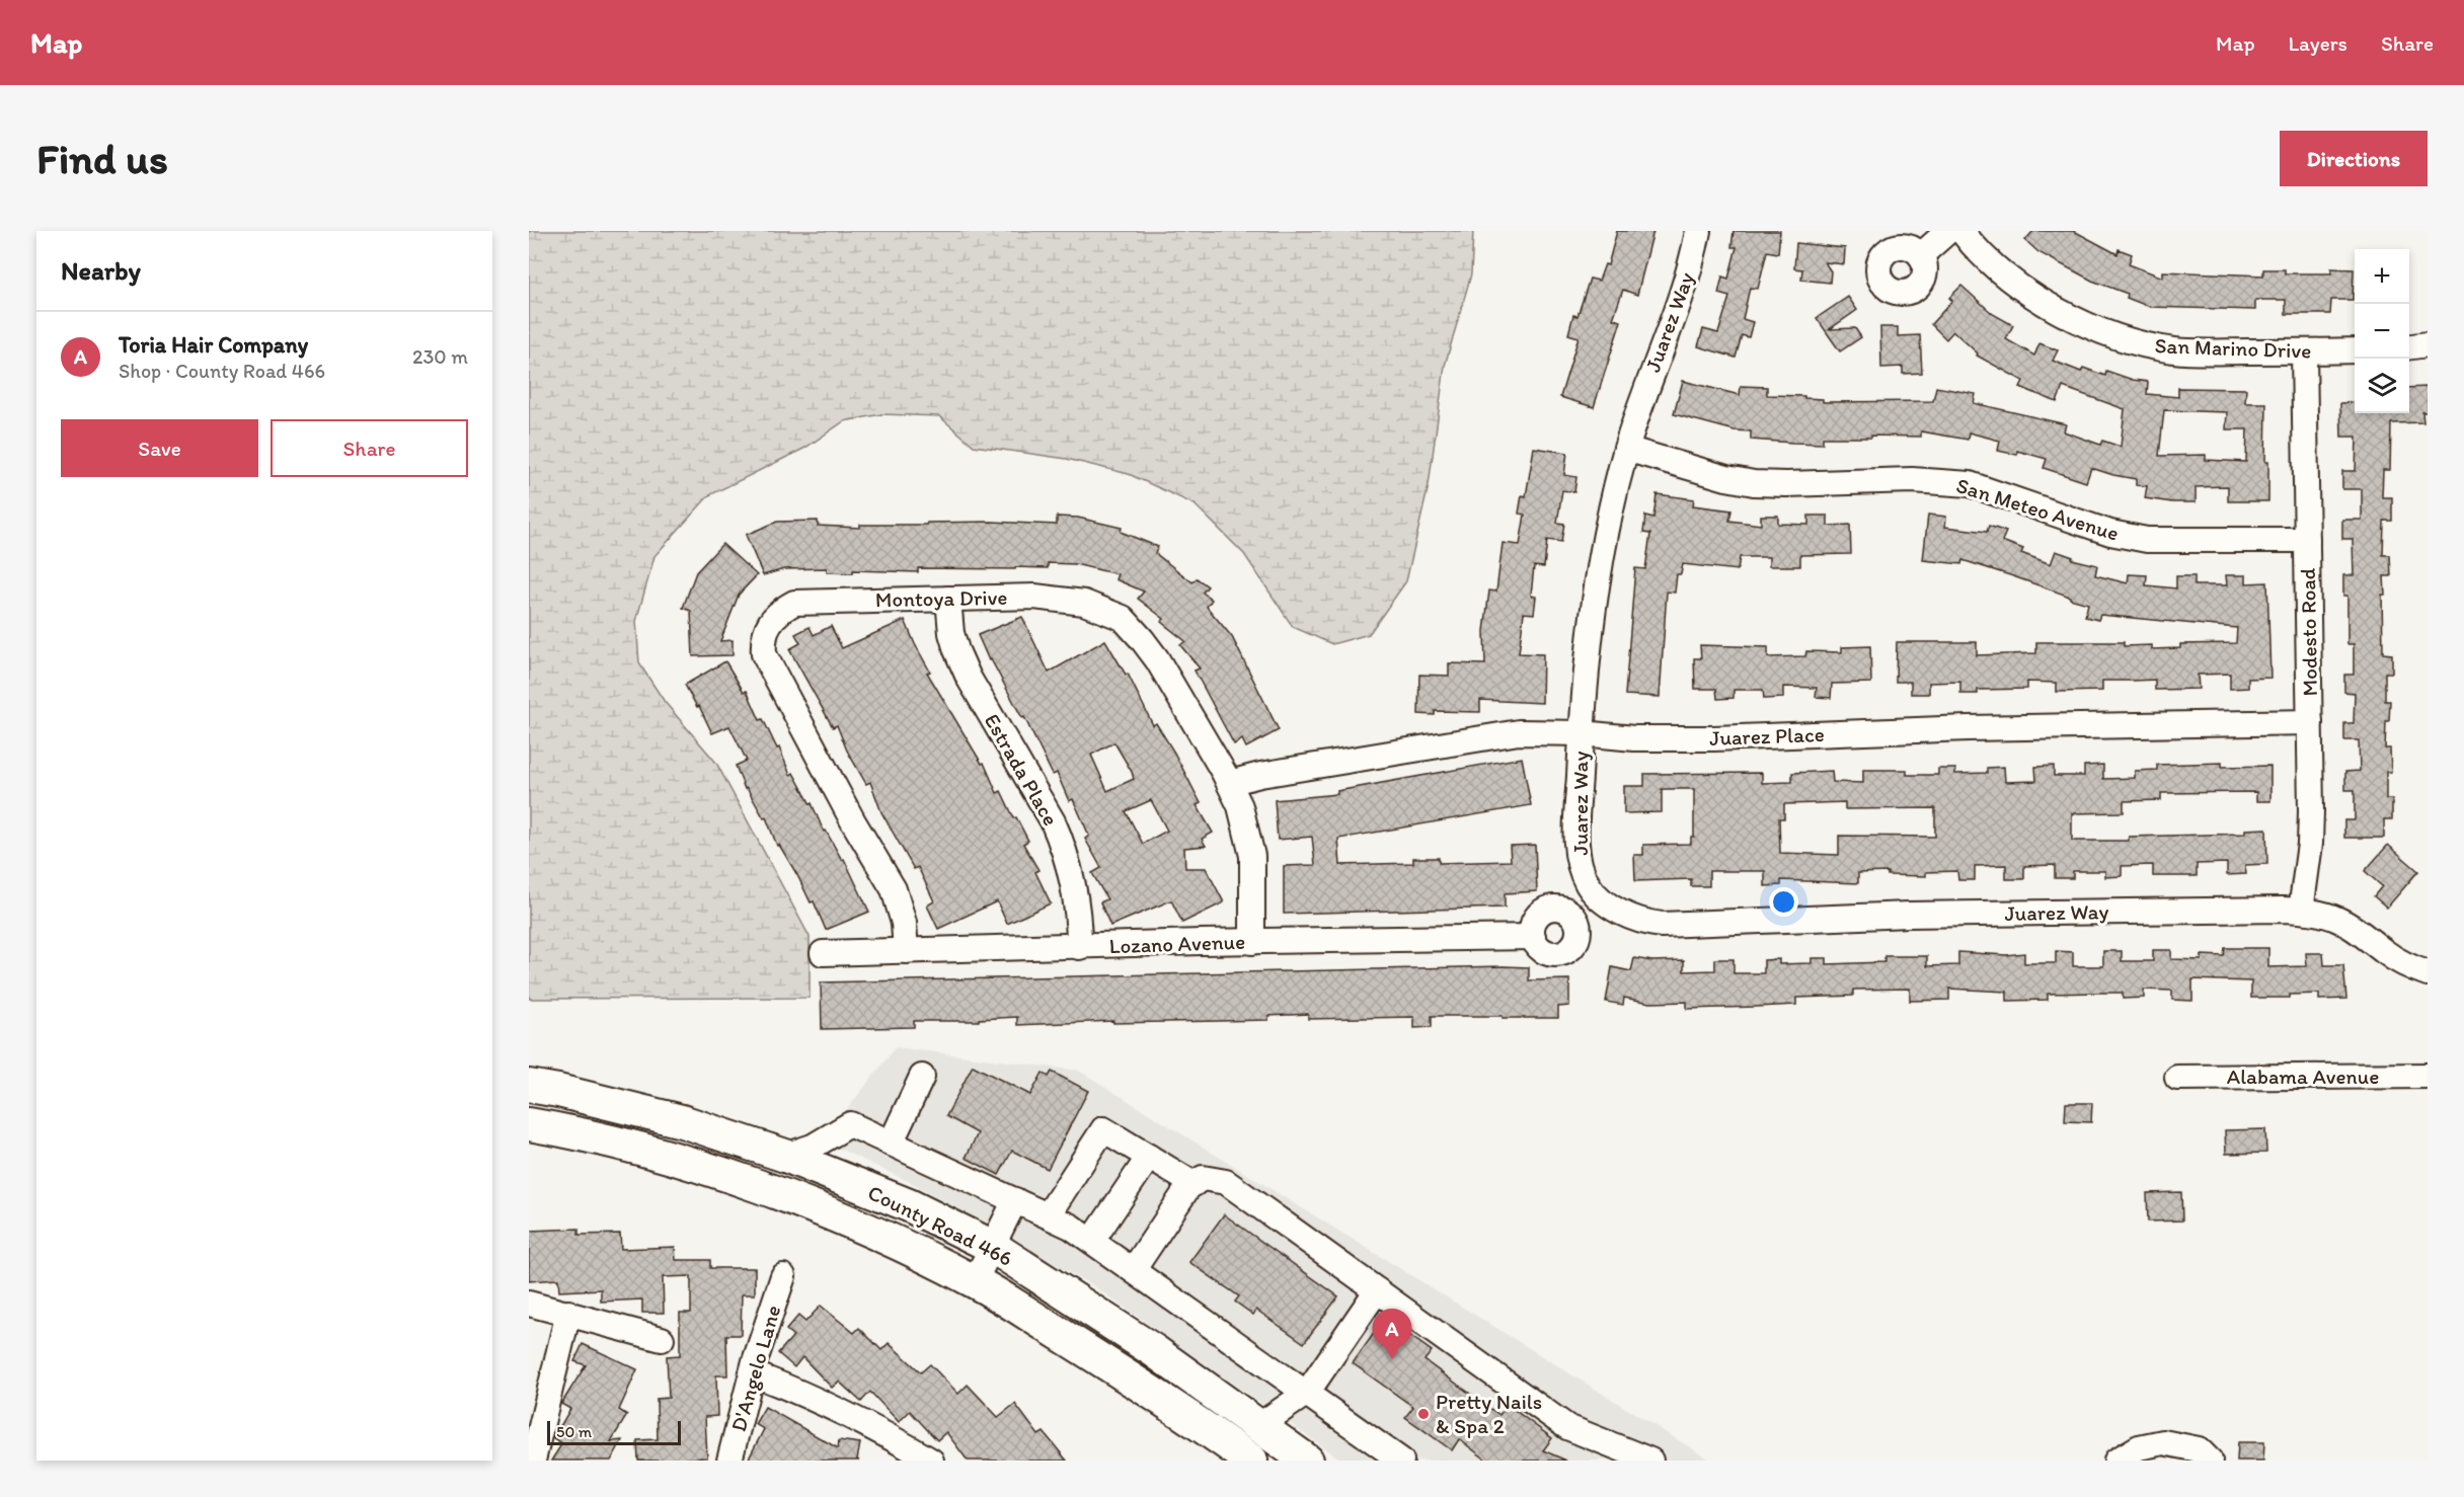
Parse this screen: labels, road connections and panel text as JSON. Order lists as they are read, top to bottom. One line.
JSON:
{"streets":{"main road":["County Road 466"],"street":["Juarez Way","San Marino Drive","San Meteo Avenue","Montoya Drive","Modesto Road","Juarez Place","Estrada Place","Lozano Avenue","Alabama Avenue","D'Angelo Lane"]},"crossings":[["Juarez Way","San Meteo Avenue"],["Juarez Way","Modesto Road"],["Juarez Way","Juarez Place"],["San Marino Drive","Modesto Road"],["San Meteo Avenue","Modesto Road"],["Montoya Drive","Juarez Place"],["Montoya Drive","Estrada Place"],["Montoya Drive","Lozano Avenue"],["Modesto Road","Juarez Place"],["Estrada Place","Lozano Avenue"]],"places":["Pretty Nails & Spa 2"],"scale_bar":"50 m","page":{"header":"Map","nav":["Map","Layers","Share"],"buttons":["Directions",["Save","Share"]],"title":"Find us","heading":"Nearby","map_buttons":["+","−"],"list":[{"mark":"A","name":"Toria Hair Company","note":"Shop · County Road 466","value":"230 m"}],"pins":"A","scale":"50 m"}}
